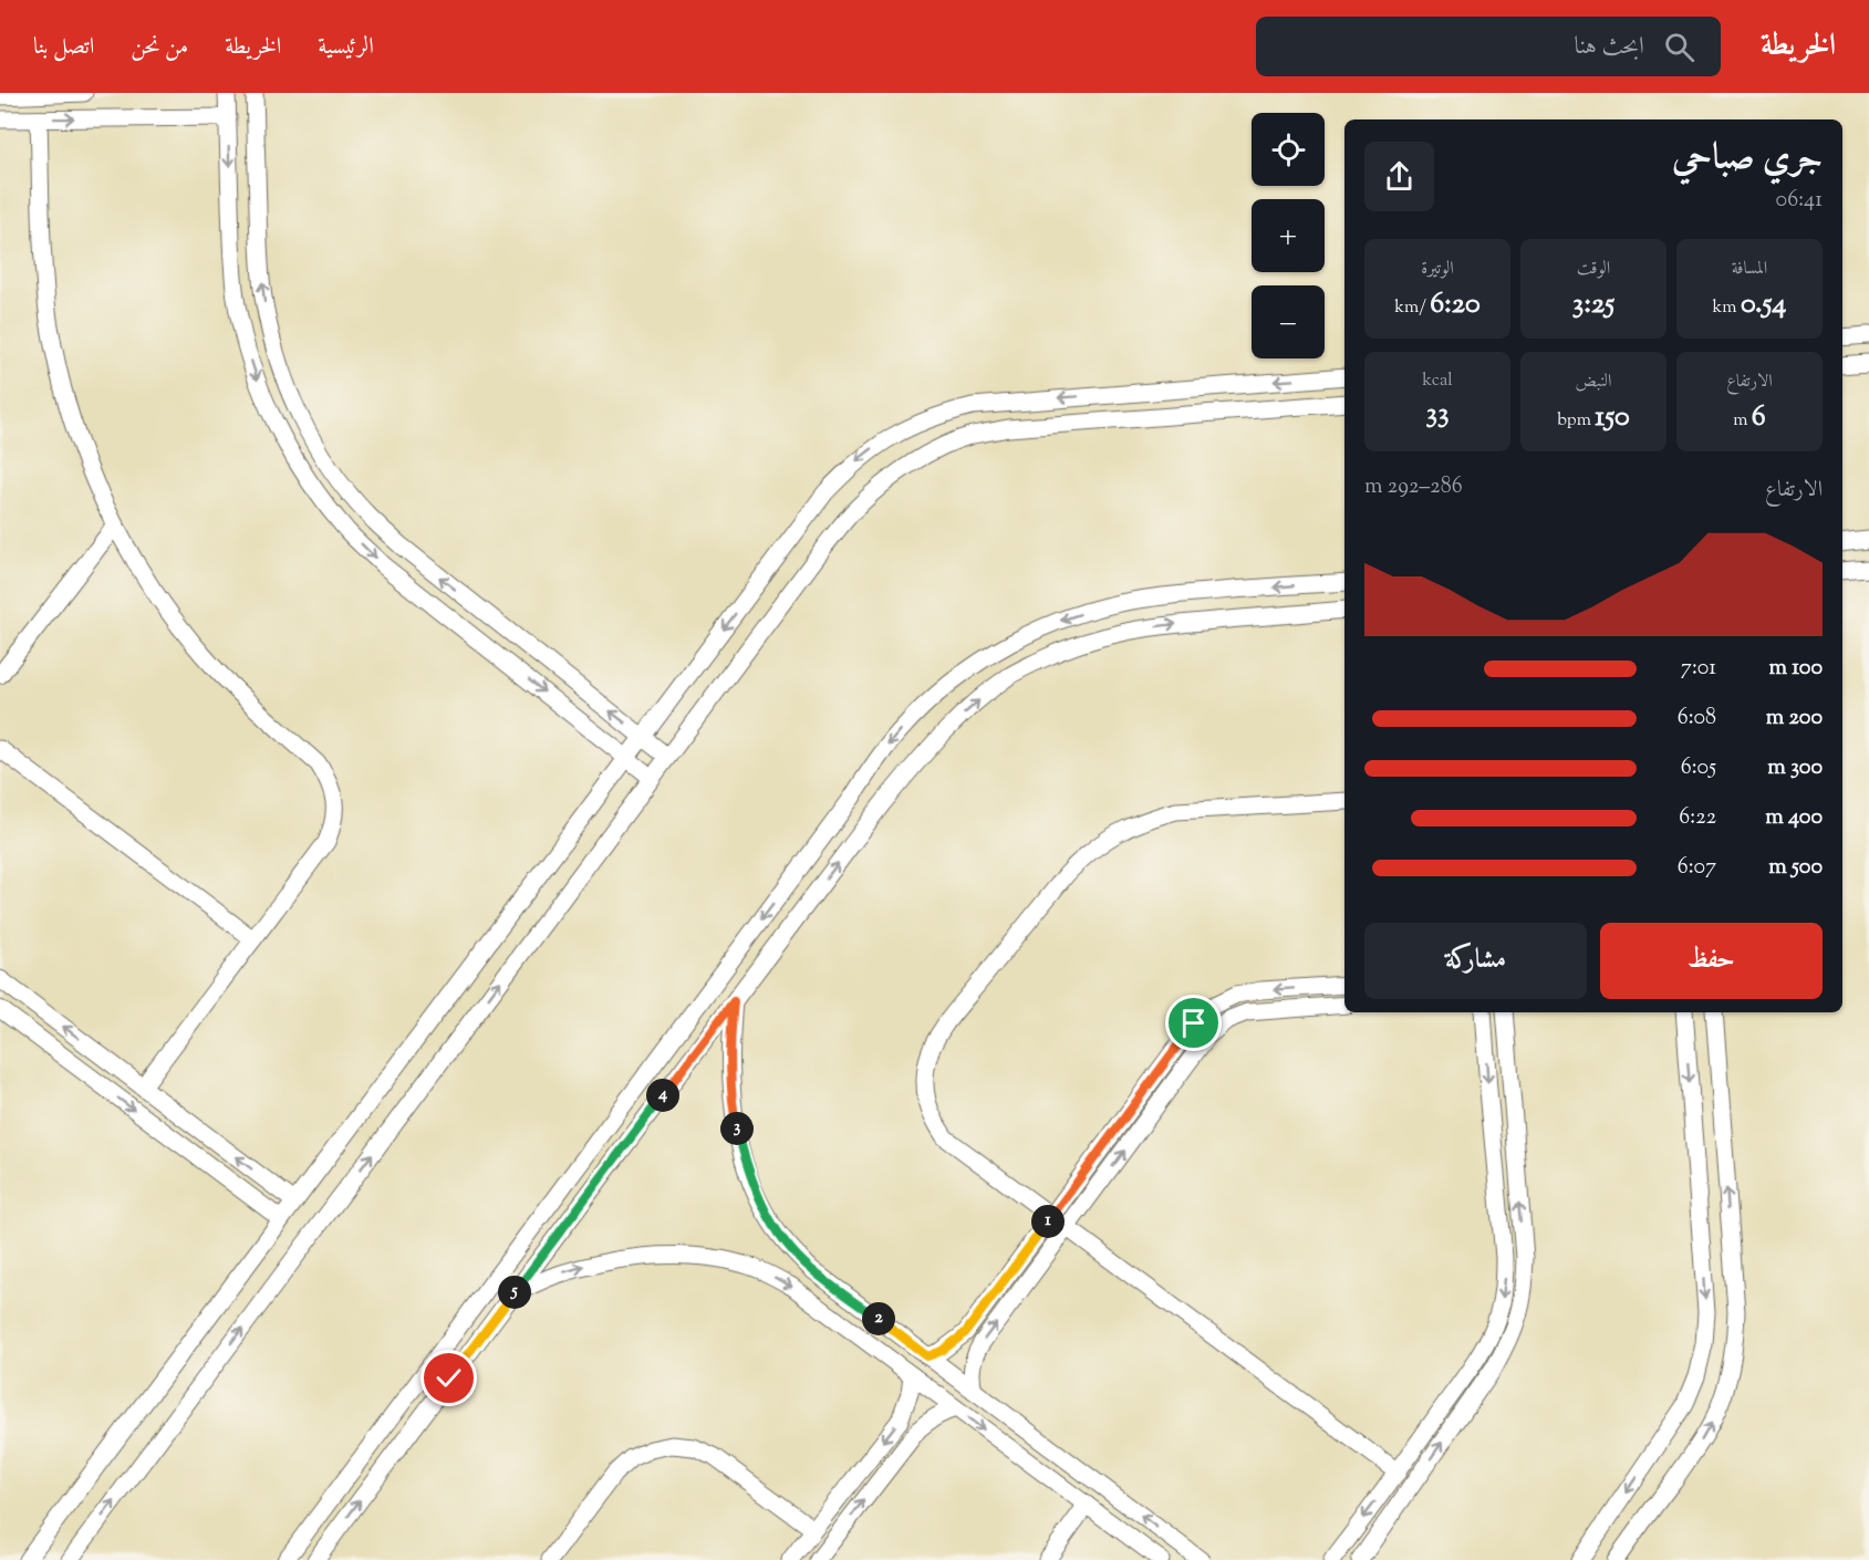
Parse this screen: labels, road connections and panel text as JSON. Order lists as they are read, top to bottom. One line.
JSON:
{"page":{"header":"الخريطة","search":"ابحث هنا","nav":["الرئيسية","الخريطة","من نحن","اتصل بنا"],"map_buttons":["+","−"],"heading":["جري صباحي","06:41"],"stats":[["المسافة","0.54 km"],["الوقت","3:25"],["الوتيرة","6:20 /km"],["الارتفاع","6 m"],["النبض","150 bpm"],["kcal","33"]],"chart":["الارتفاع","286–292 m"],"list":[{"name":"100 m","note":"7:01"},{"name":"200 m","note":"6:08"},{"name":"300 m","note":"6:05"},{"name":"400 m","note":"6:22"},{"name":"500 m","note":"6:07"}],"buttons":["حفظ","مشاركة"],"pins":["4","3","1","5","2"]}}
